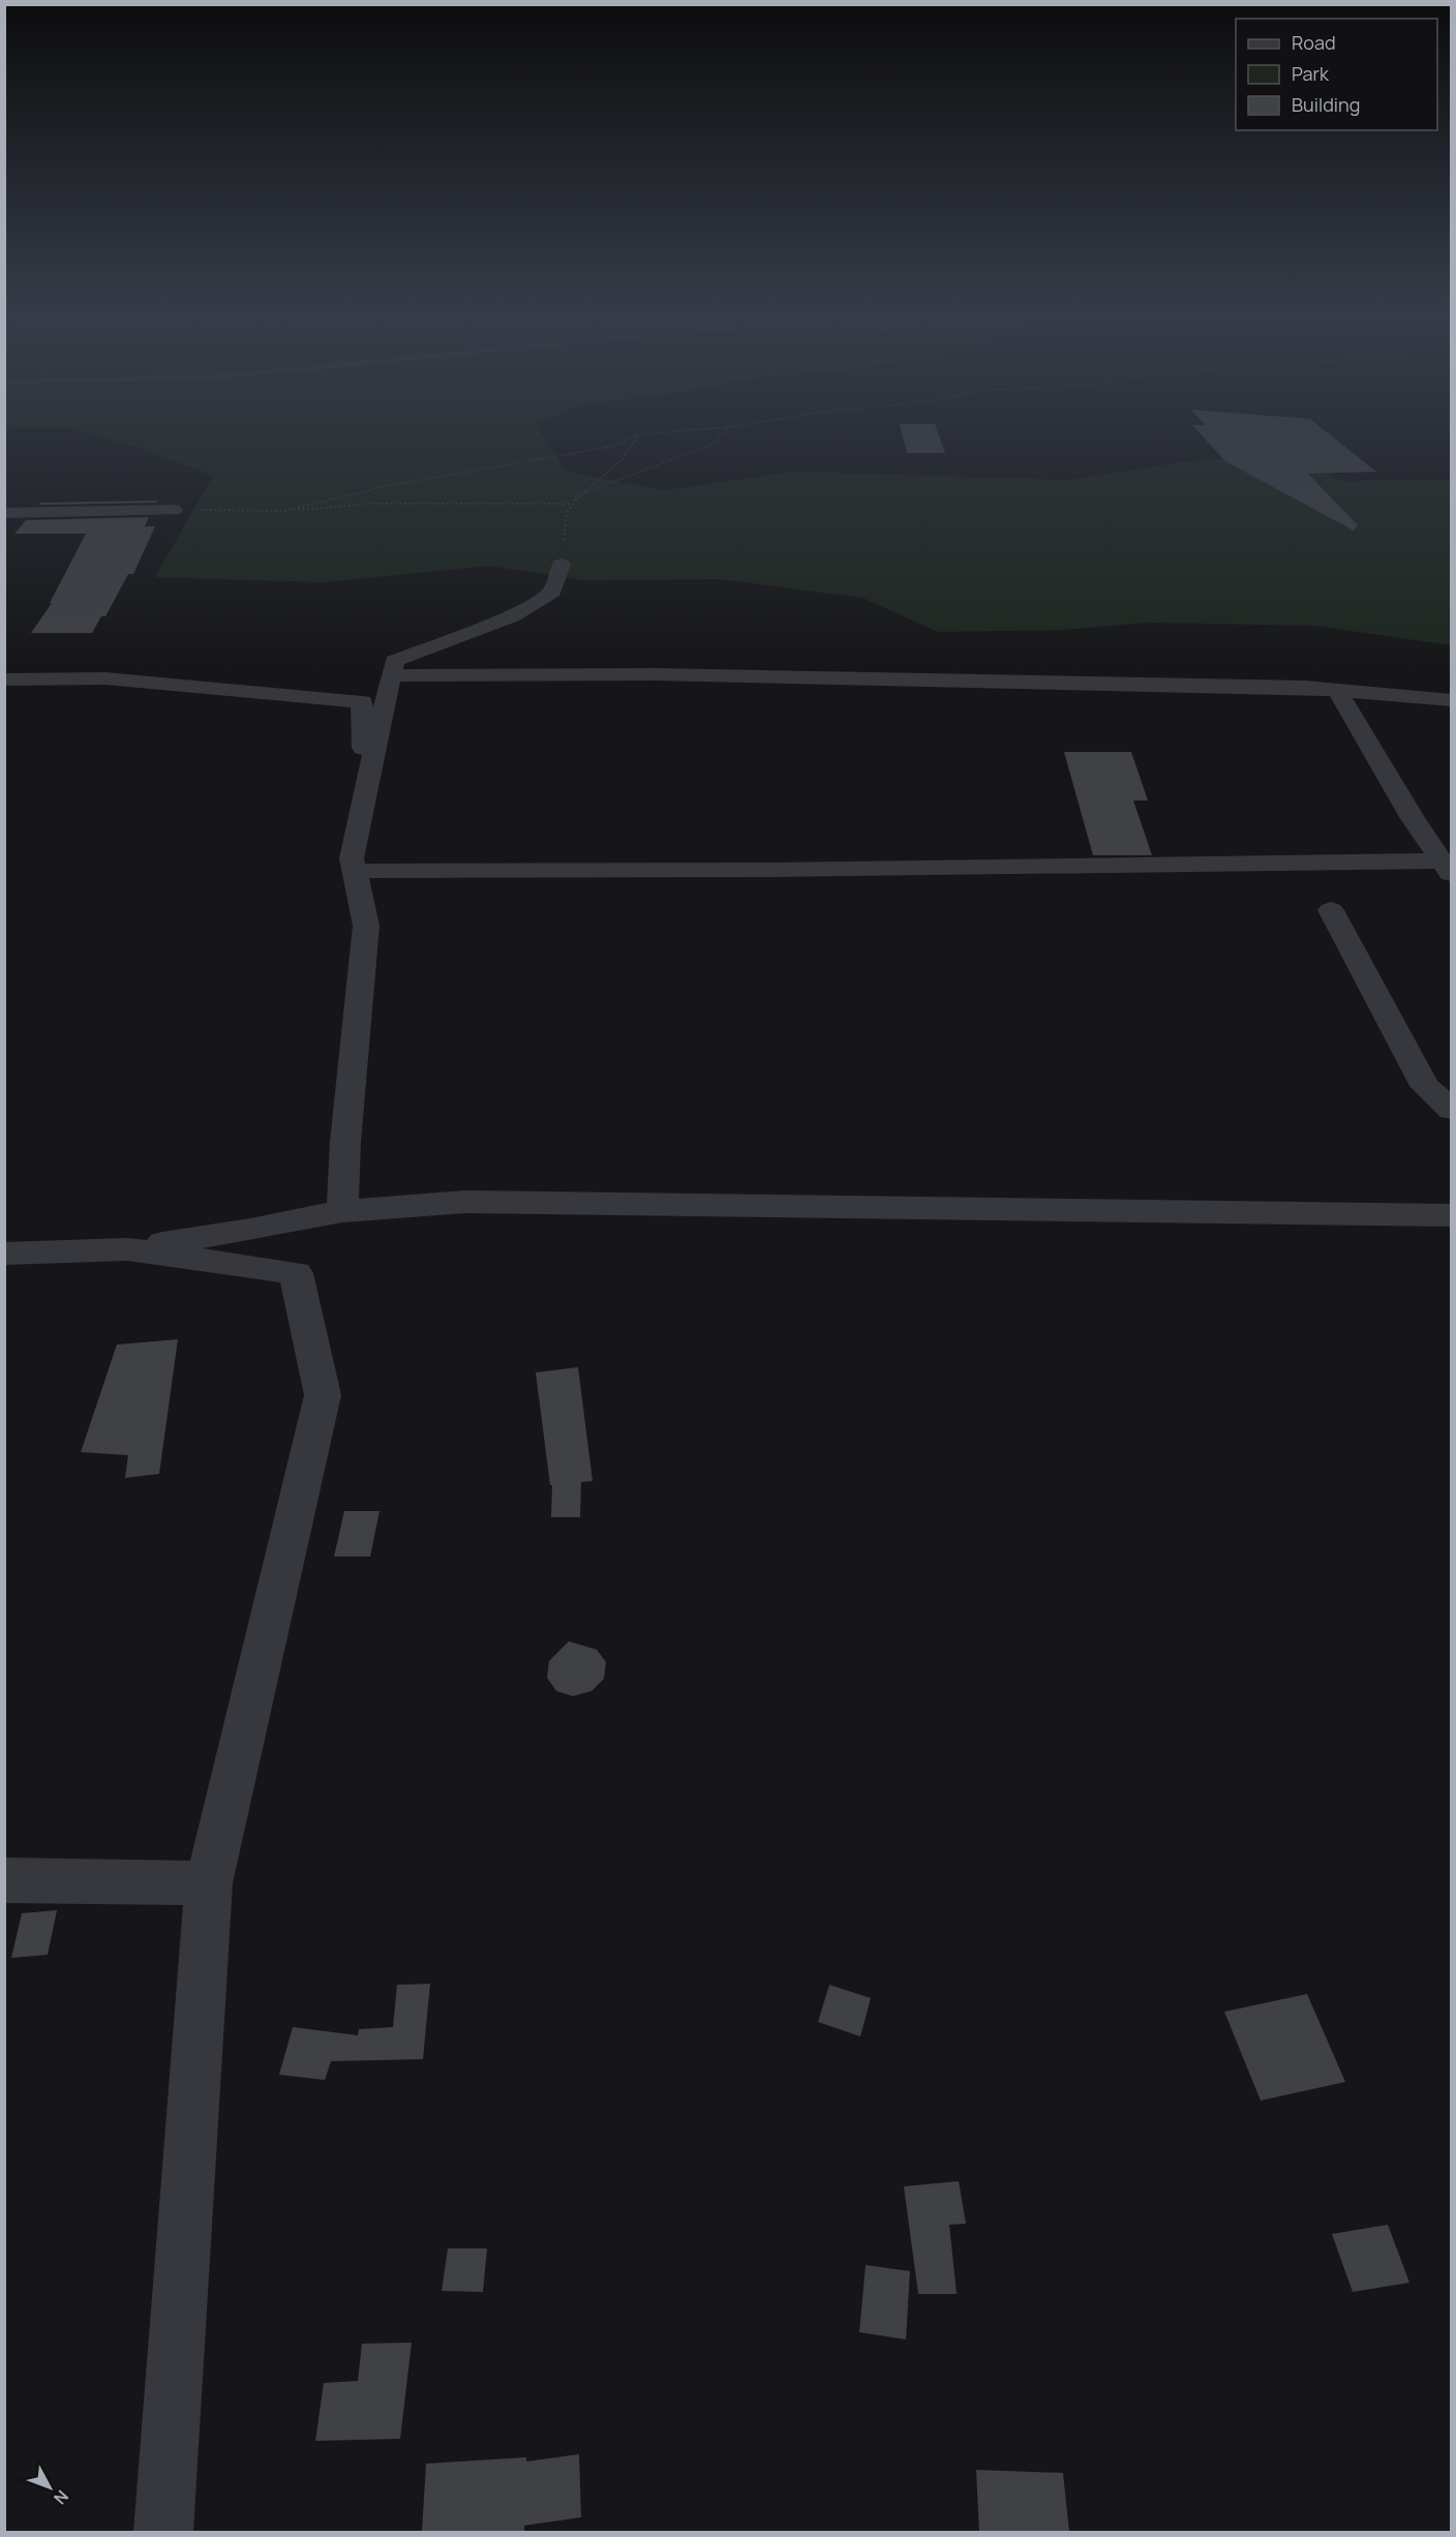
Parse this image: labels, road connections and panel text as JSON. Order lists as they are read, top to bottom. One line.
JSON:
{"legend":["Road","Park","Building"],"north":"bottom right"}
